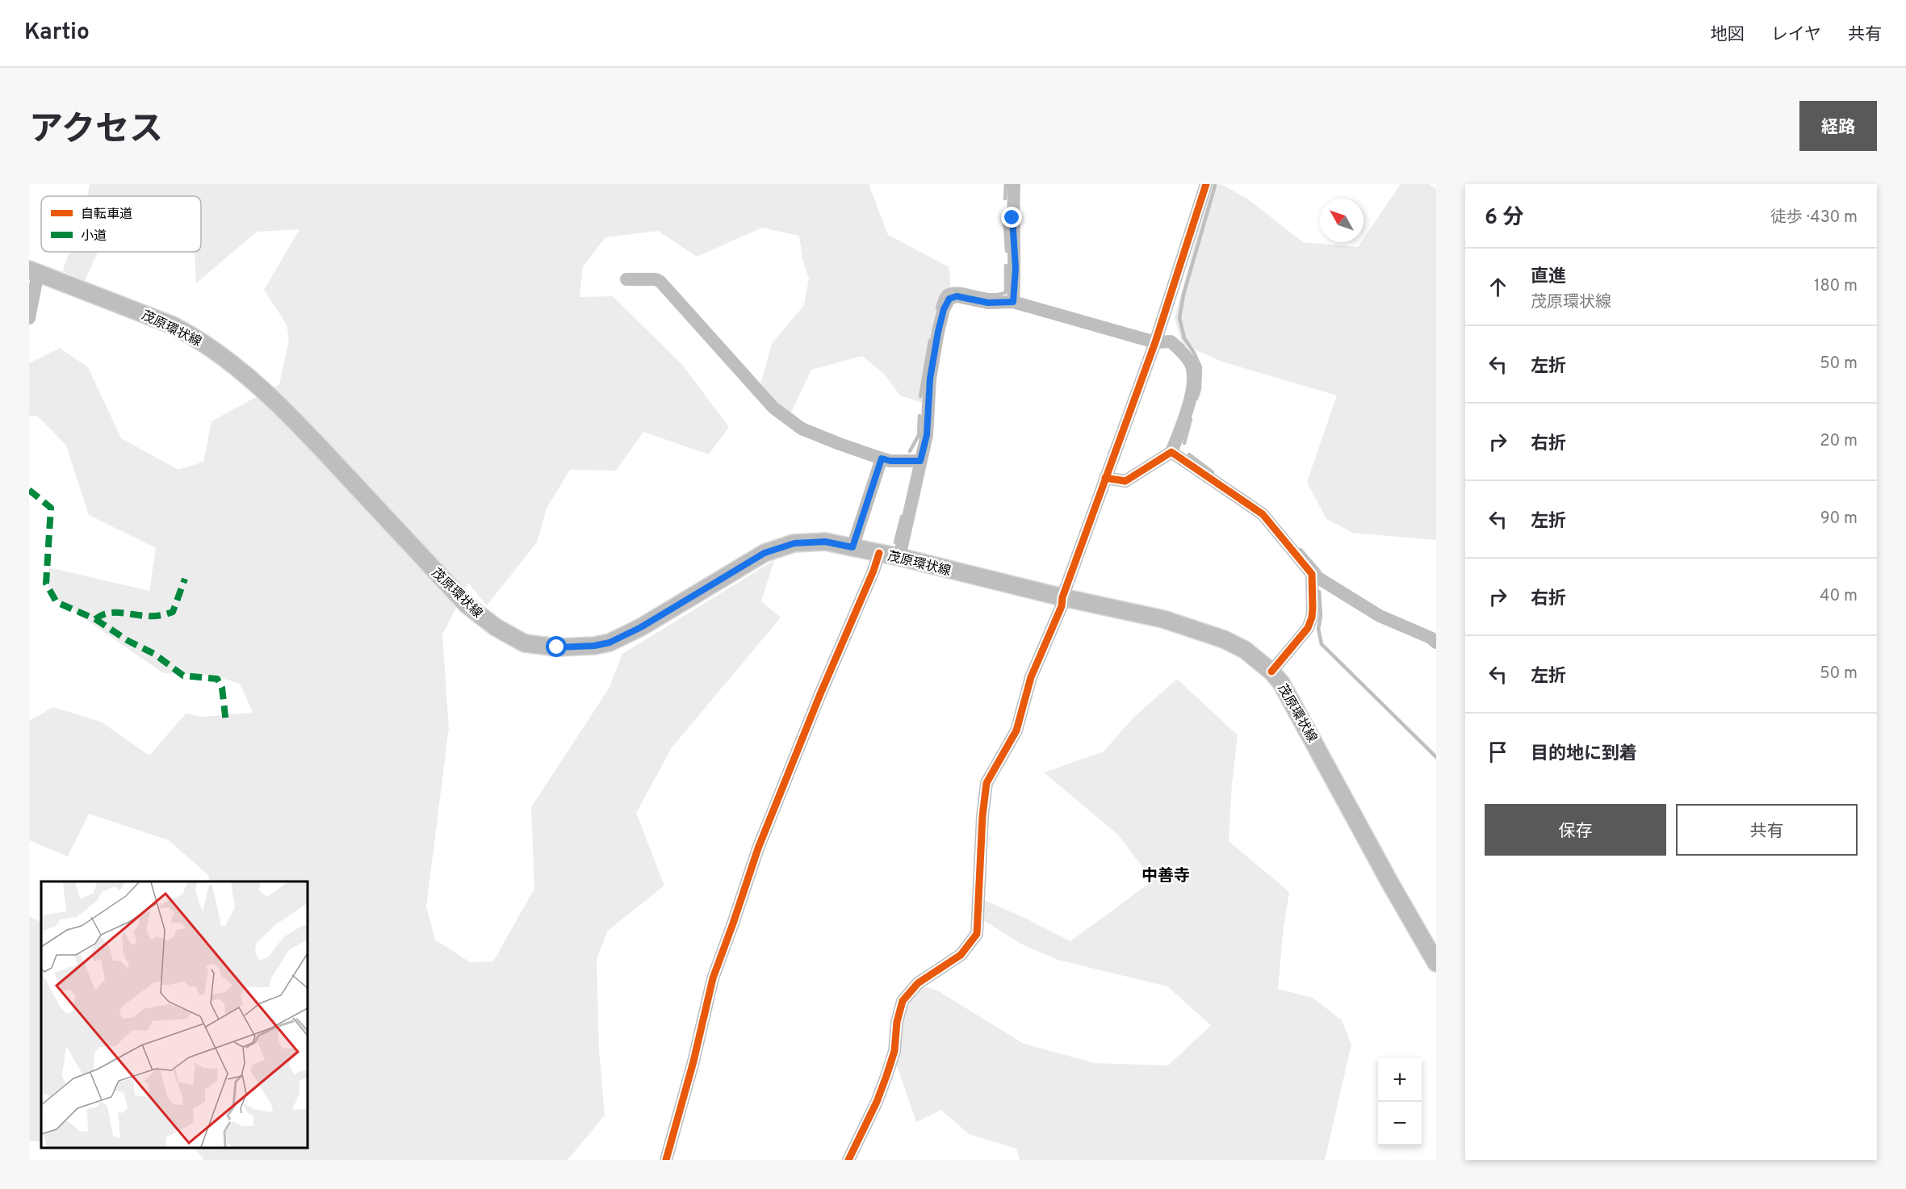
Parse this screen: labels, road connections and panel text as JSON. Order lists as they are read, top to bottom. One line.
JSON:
{"streets":{"main road":["茂原環状線"]},"districts":["中善寺"],"legend":["自転車道","小道"],"north":"top left","page":{"header":"Kartio","nav":["地図","レイヤ","共有"],"title":"アクセス","buttons":["経路",["保存","共有"]],"heading":["6 分","徒歩 · 430 m"],"list":[["直進","茂原環状線","180 m"],["左折","50 m"],["右折","20 m"],["左折","90 m"],["右折","40 m"],["左折","50 m"],"目的地に到着"],"map_buttons":["+","−"]}}
